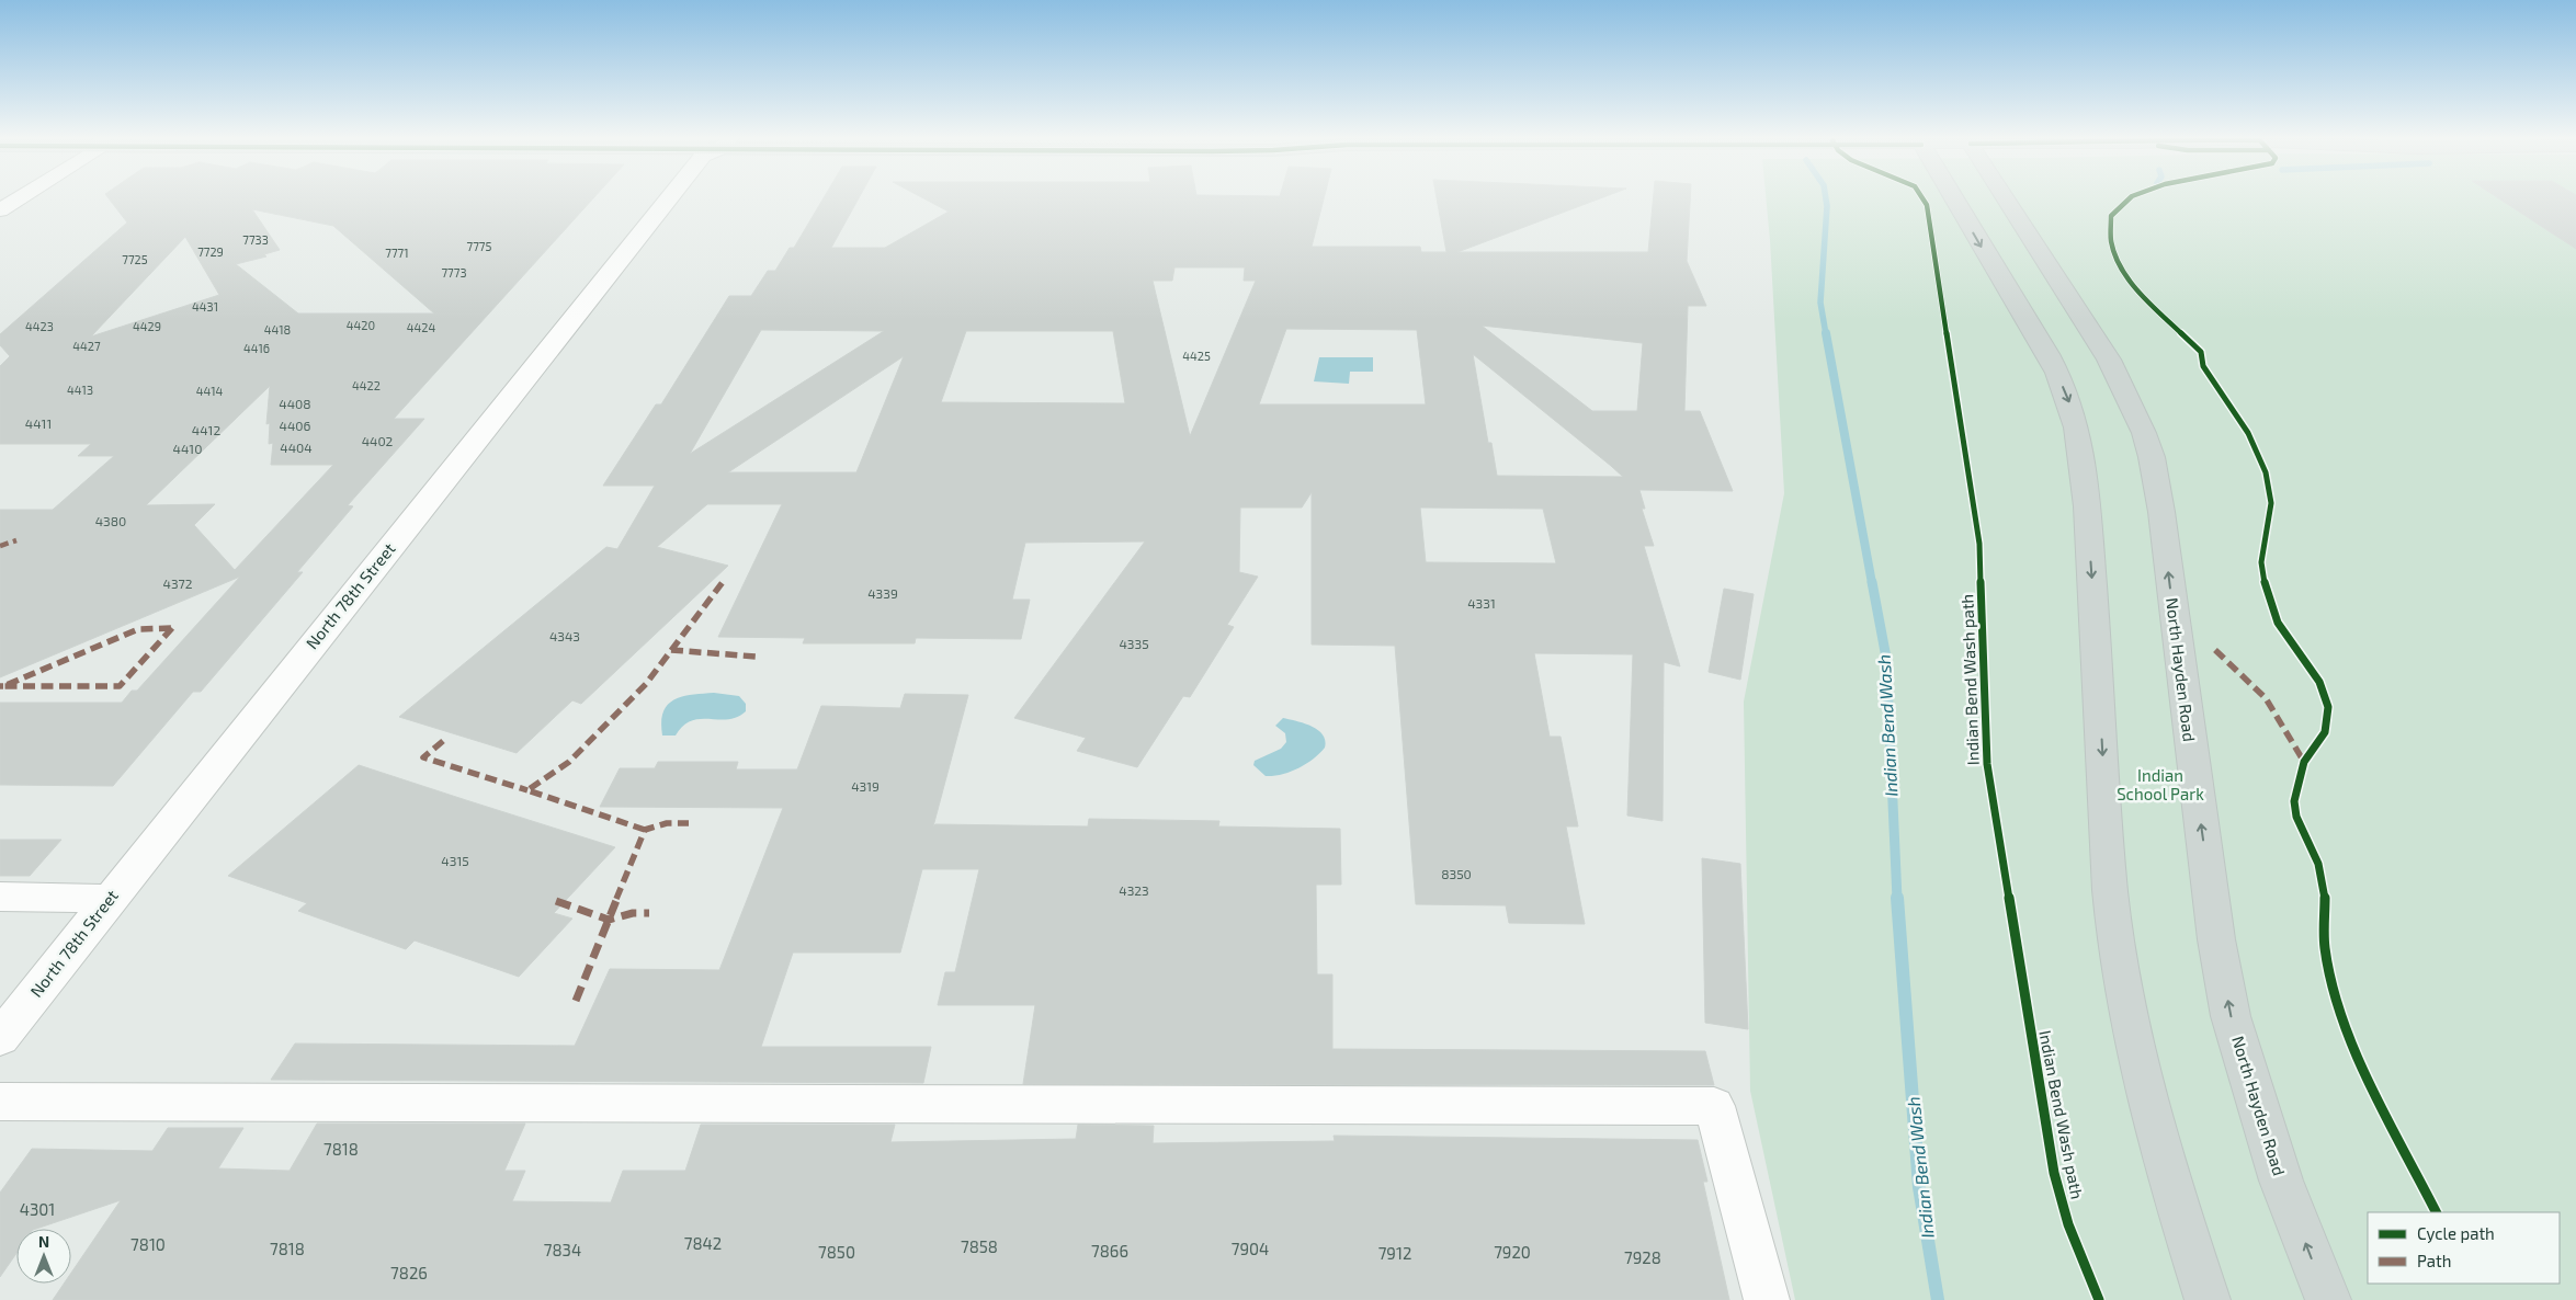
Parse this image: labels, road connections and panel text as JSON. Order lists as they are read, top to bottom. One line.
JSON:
{"streets":{"main road":["North Hayden Road"],"street":["North 78th Street"],"cycle path":["Indian Bend Wash path"]},"water":["Indian Bend Wash"],"parks":["Indian School Park"],"house_numbers":["7733","7775","7729","7771","7725","7773","4431","4420","4423","4429","4424","4418","4427","4416","4425","4422","4413","4414","4408","4411","4406","4412","4402","4404","4410","4380","4372","4339","4331","4343","4335","4319","4315","8350","4323","7818","4301","7842","7810","7858","7818","7904","7834","7866","7850","7920","7912","7928","7826"],"legend":["Cycle path","Path"],"north":"top"}
